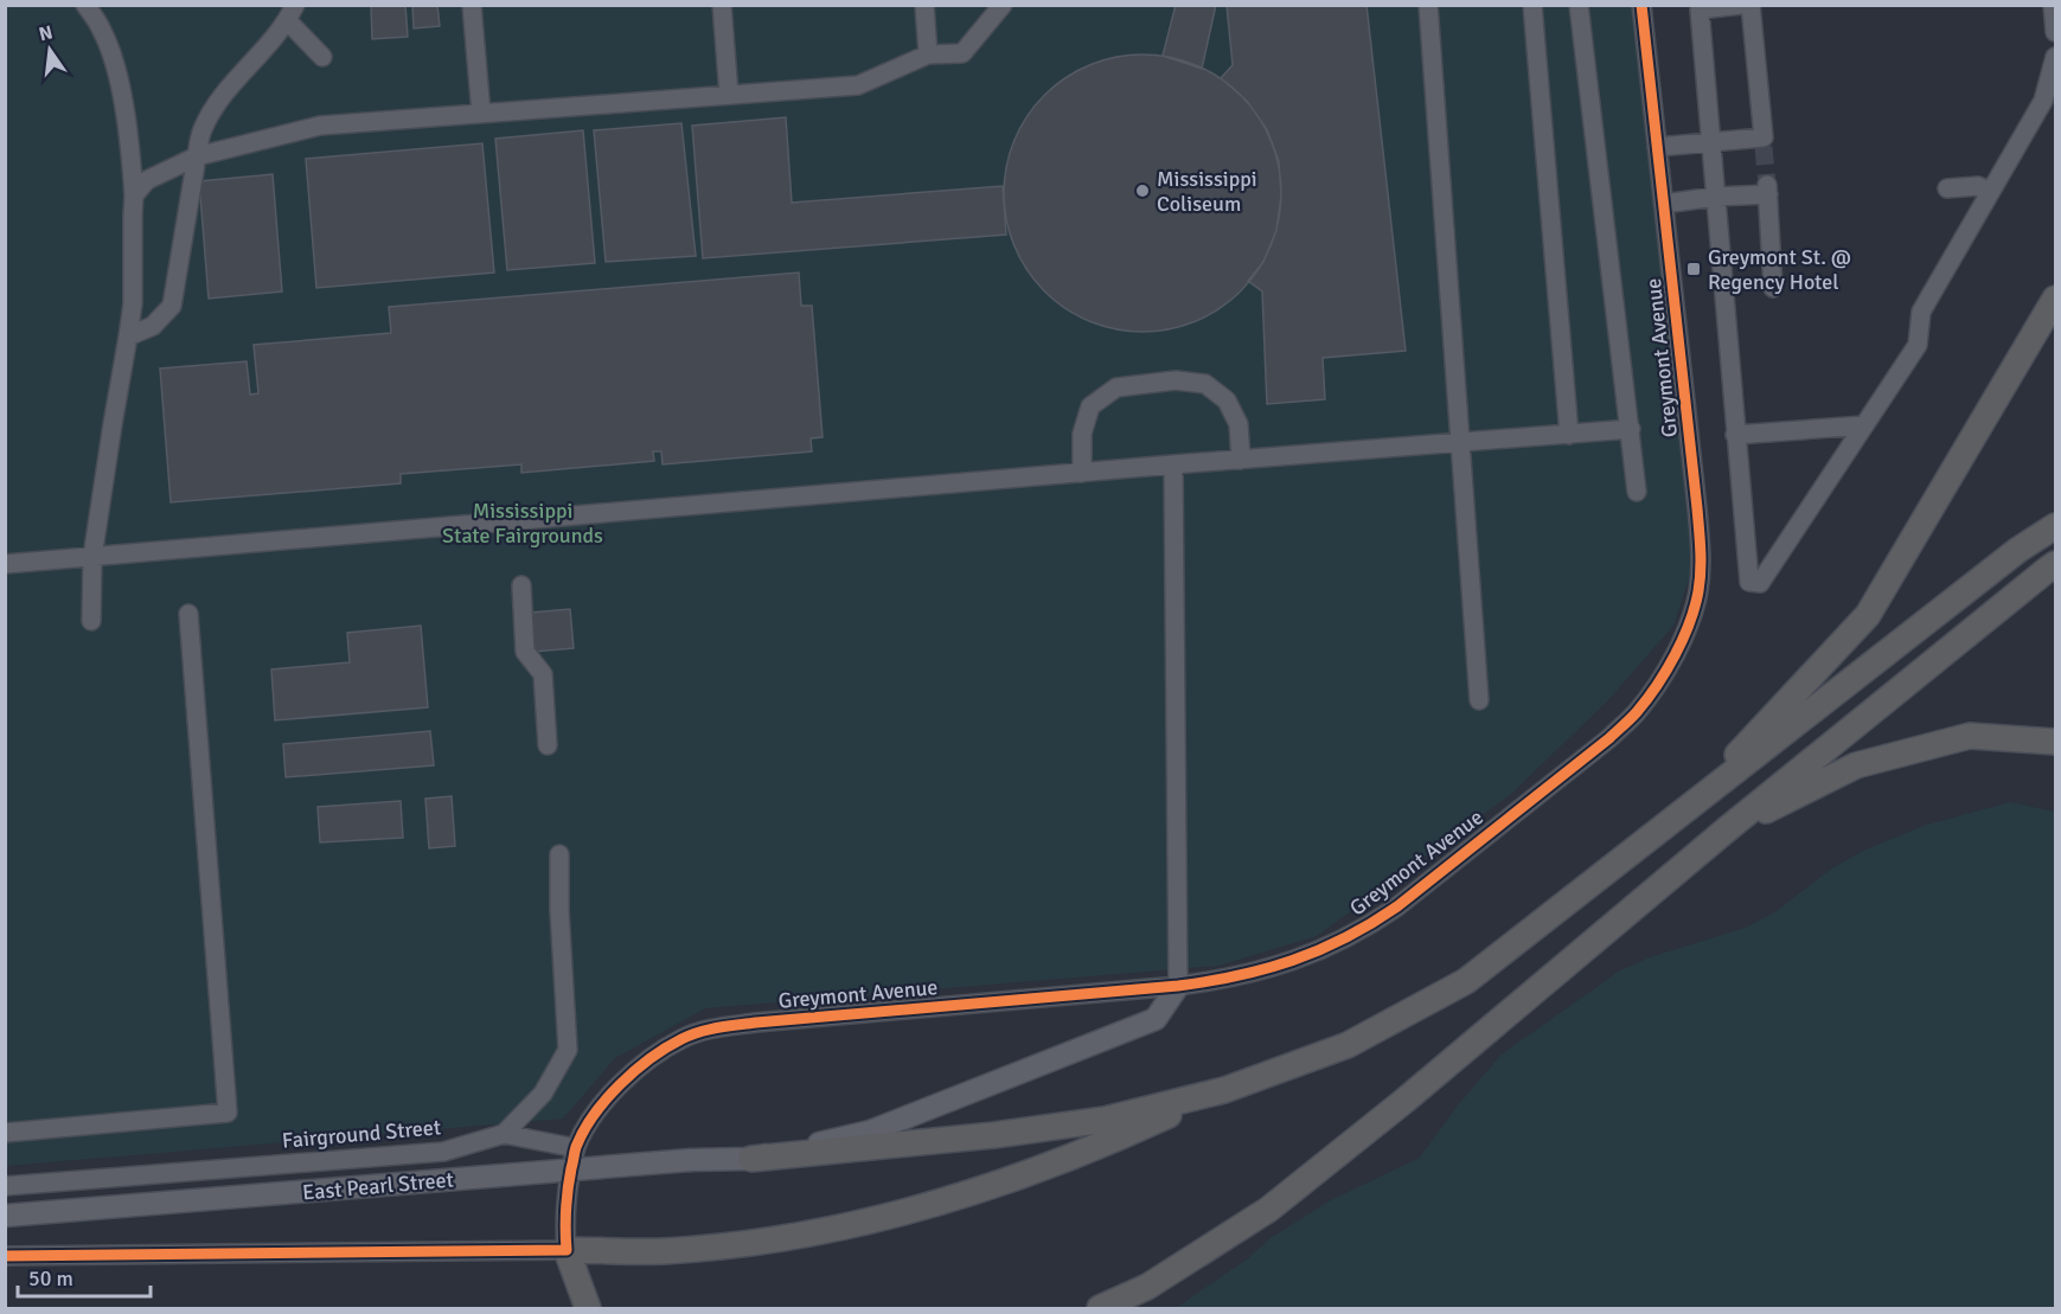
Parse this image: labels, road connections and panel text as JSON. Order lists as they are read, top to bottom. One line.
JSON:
{"streets":{"main road":["East Pearl Street"],"street":["Greymont Avenue","Fairground Street"]},"crossings":[["Greymont Avenue","East Pearl Street"]],"parks":["Mississippi State Fairgrounds"],"places":{"other":["Mississippi Coliseum"],"transit":["Greymont St. @ Regency Hotel"]},"scale_bar":"50 m","north":"top"}
